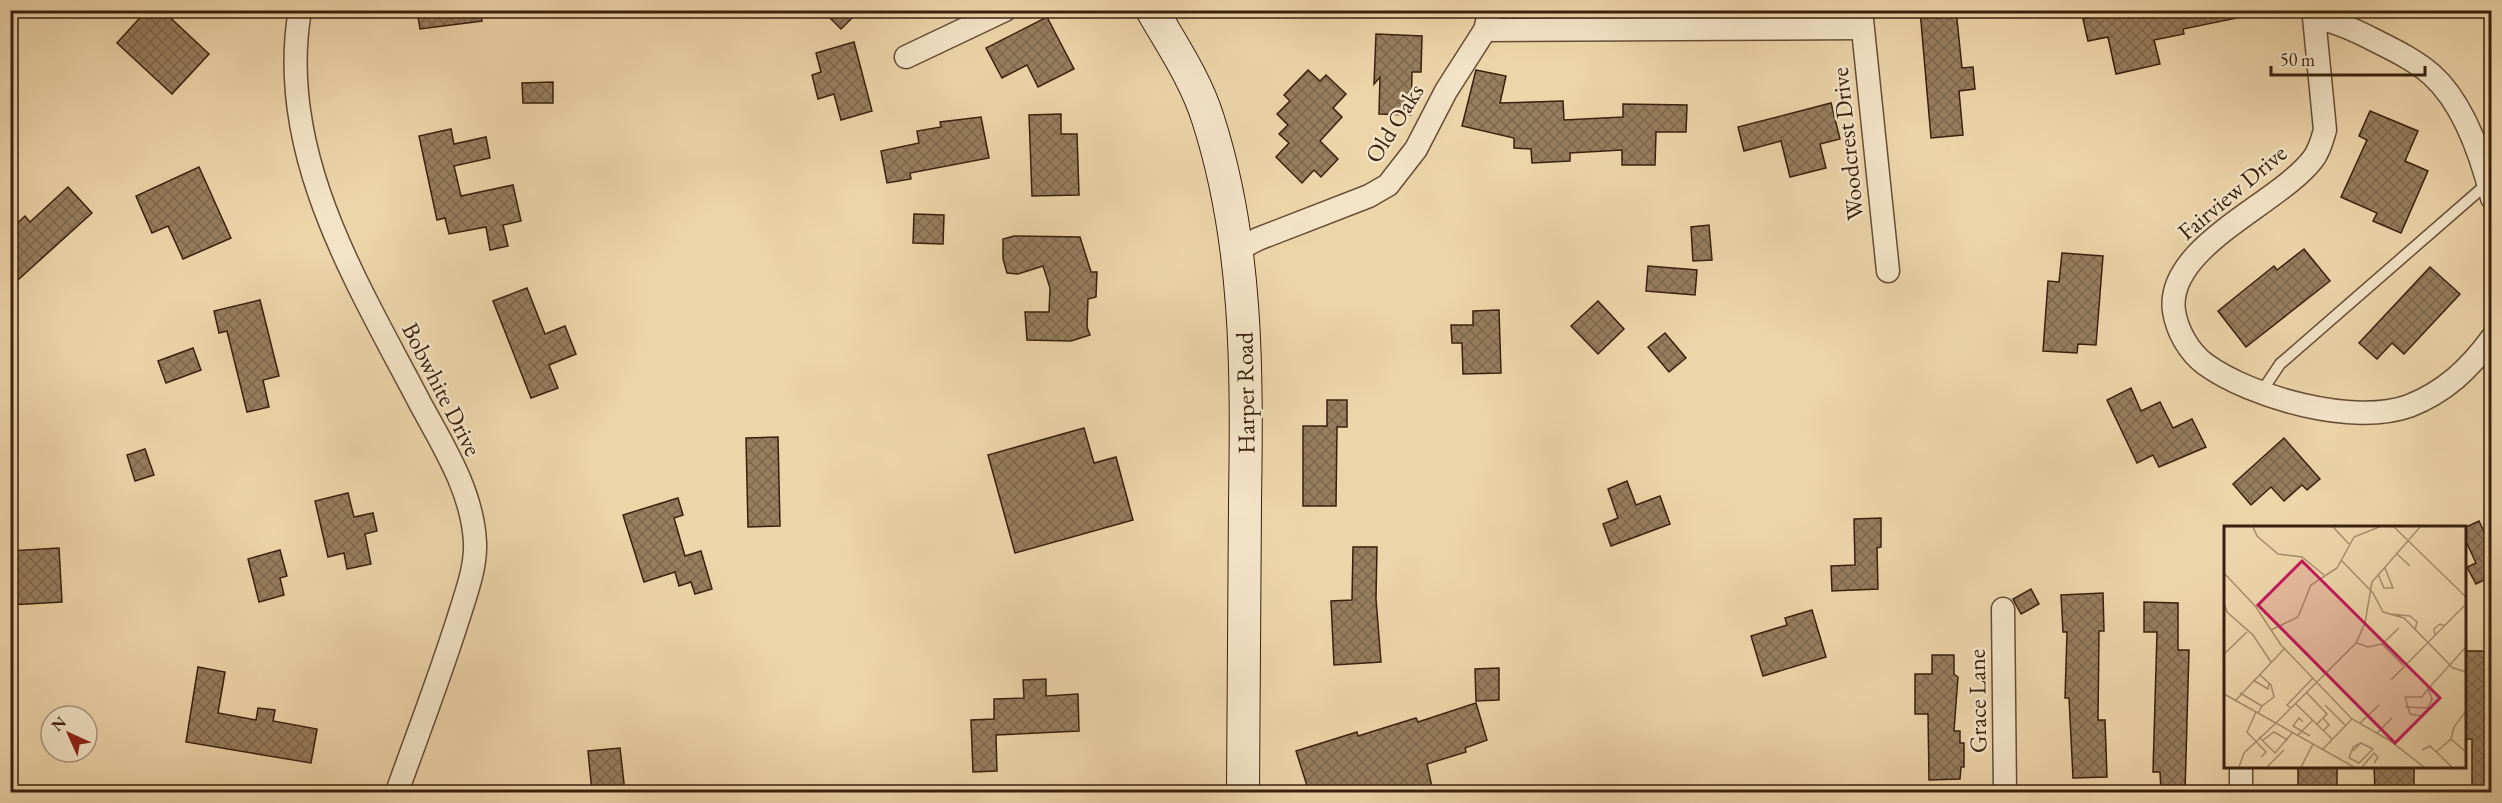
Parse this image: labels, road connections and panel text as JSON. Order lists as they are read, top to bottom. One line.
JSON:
{"streets":{"main road":["Harper Road"],"street":["Old Oaks","Woodcrest Drive","Fairview Drive","Bobwhite Drive","Grace Lane"]},"crossings":[["Old Oaks","Harper Road"]],"scale_bar":"50 m","north":"top left"}
